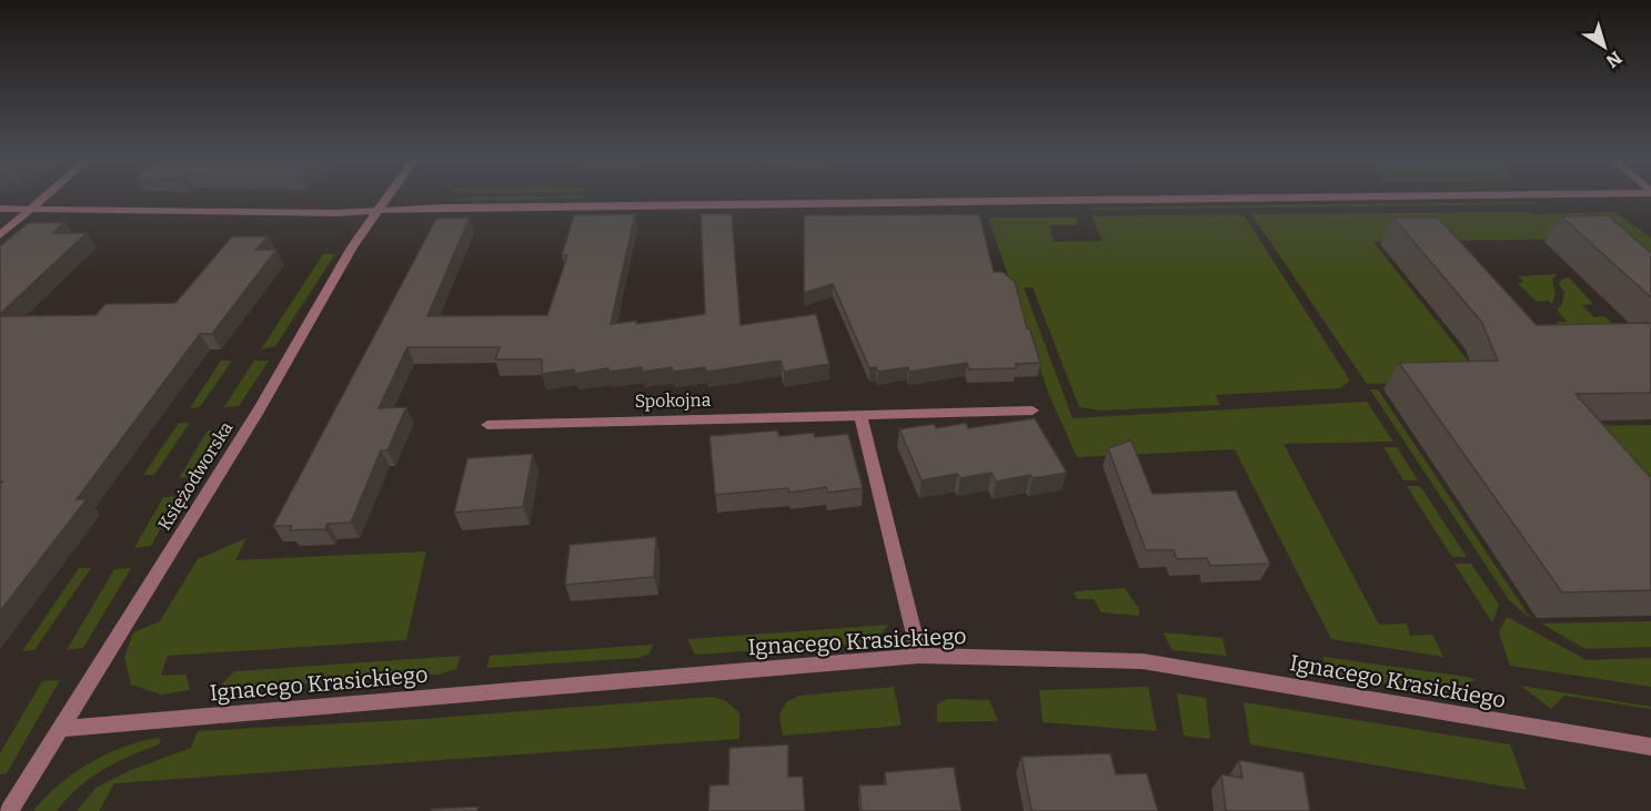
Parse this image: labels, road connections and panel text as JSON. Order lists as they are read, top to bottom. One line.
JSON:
{"streets":{"street":["Spokojna","Księżodworska","Ignacego Krasickiego"]},"crossings":[["Księżodworska","Ignacego Krasickiego"]],"north":"bottom right"}
